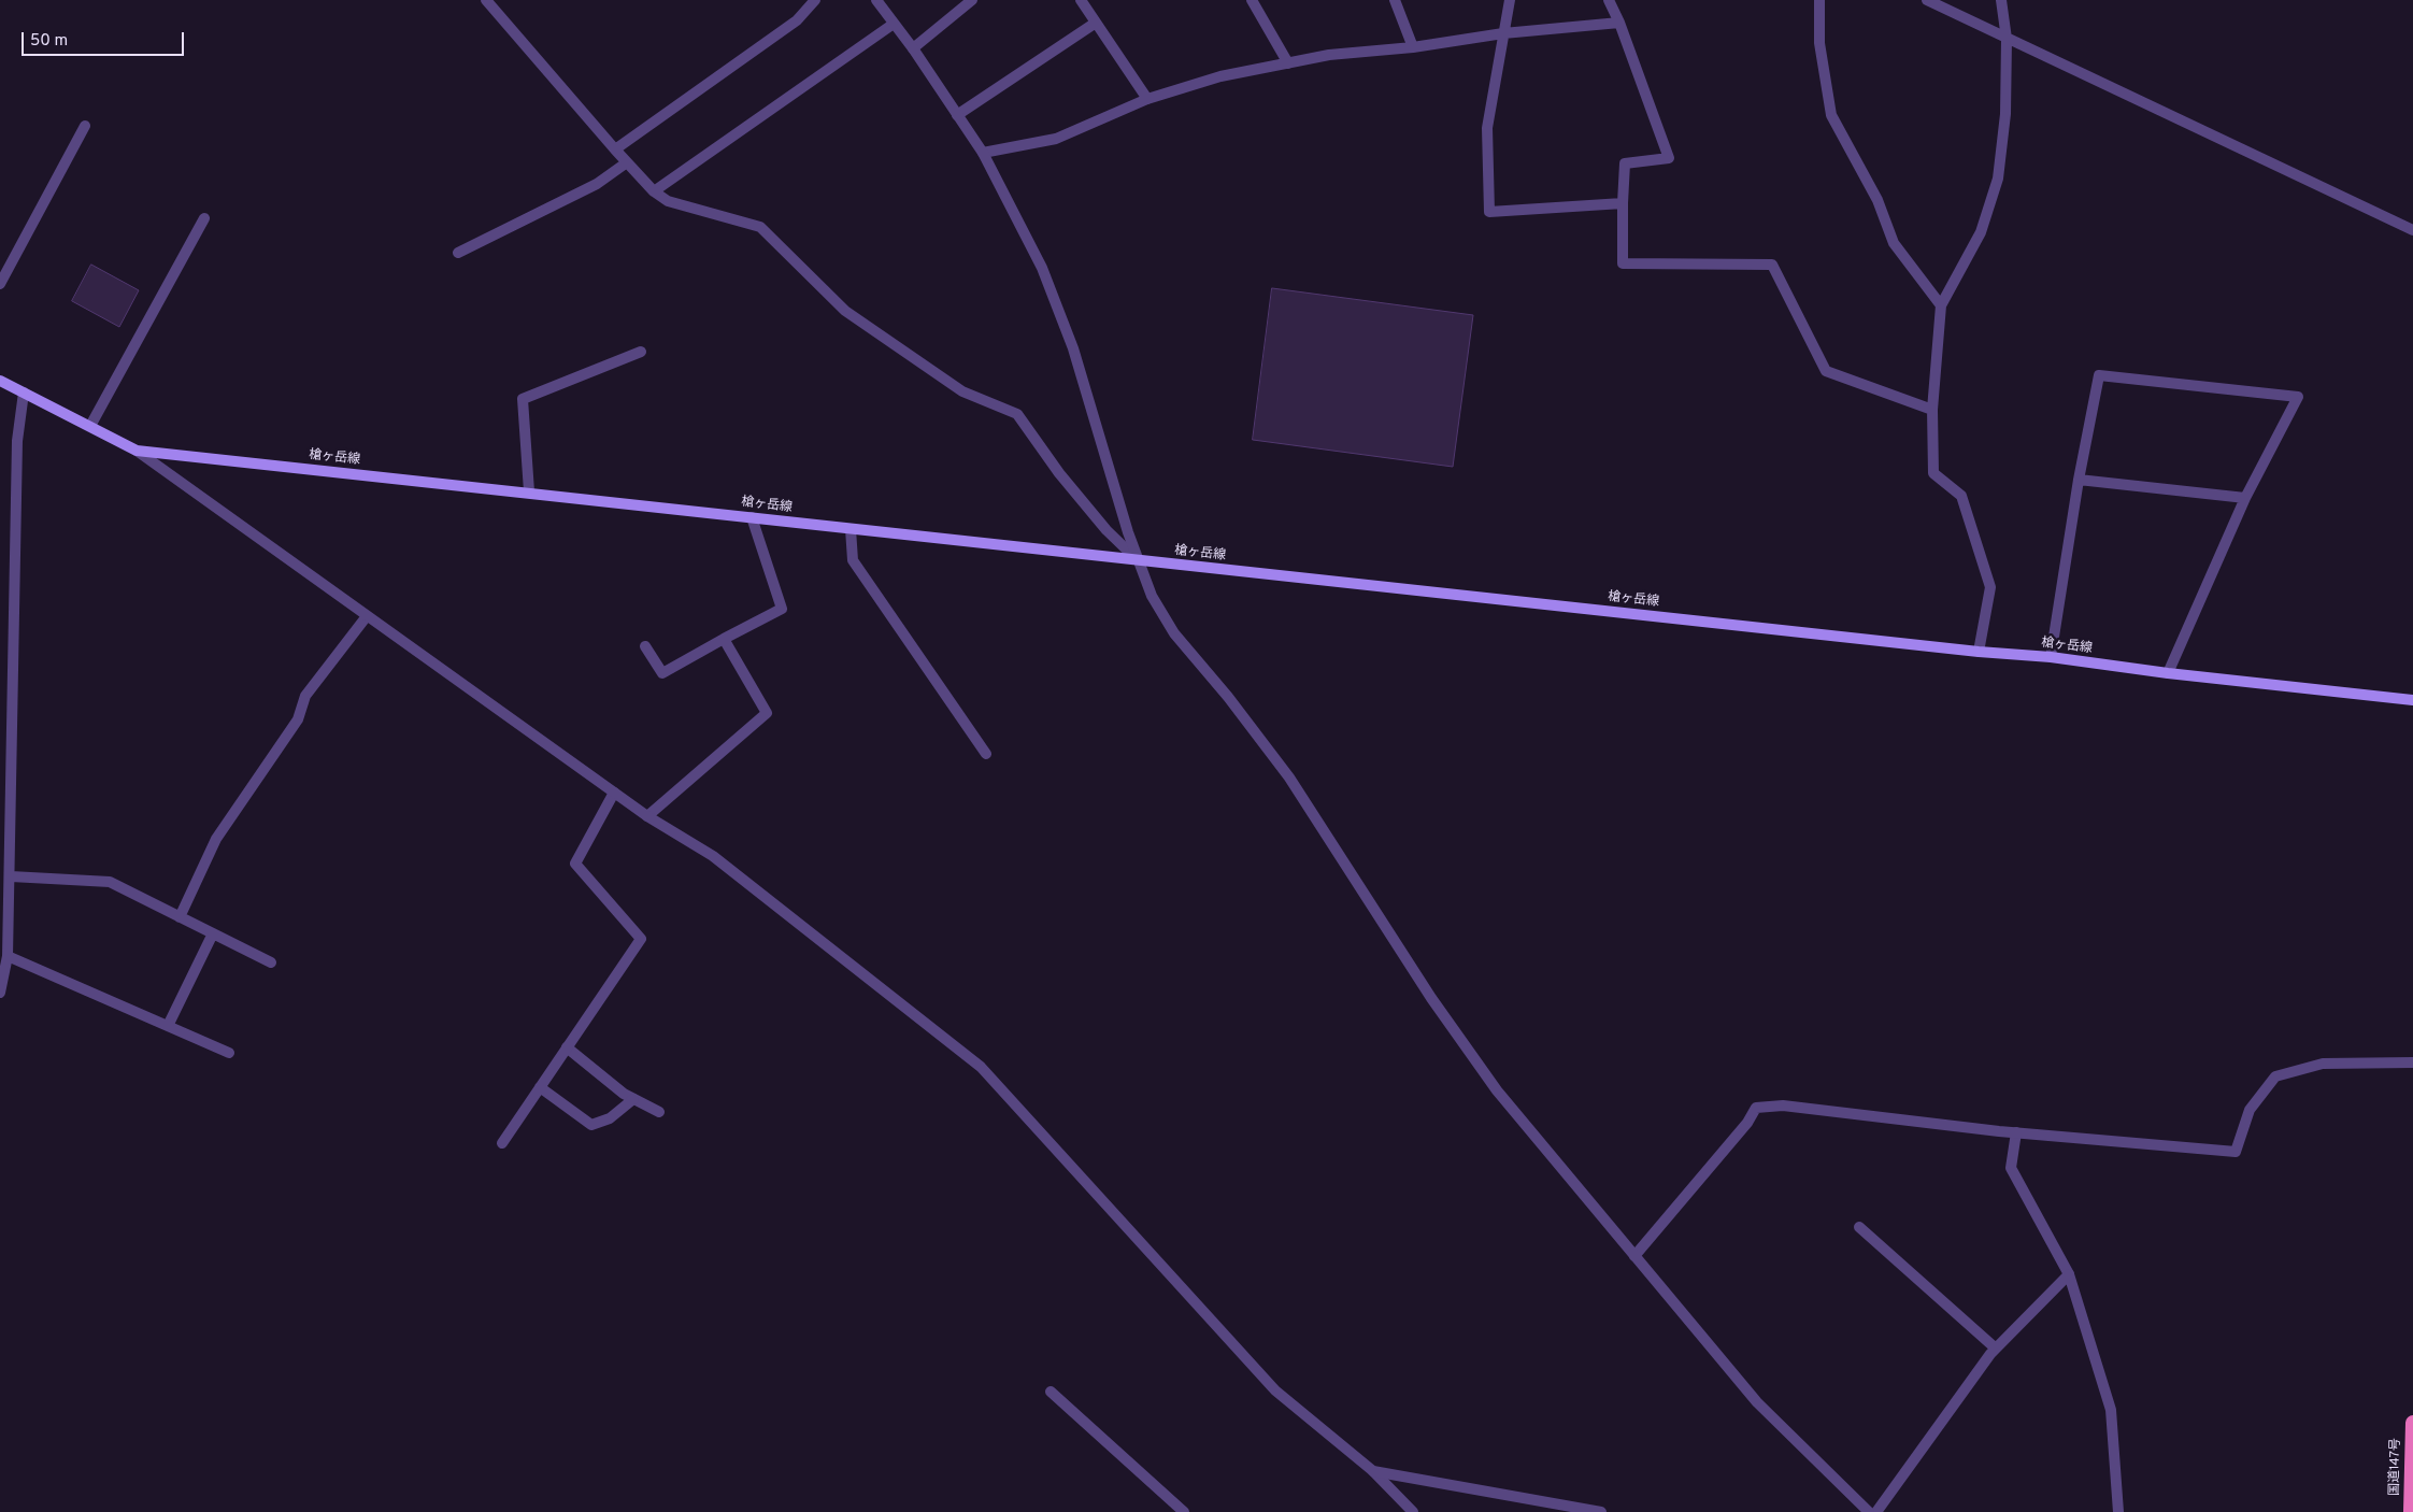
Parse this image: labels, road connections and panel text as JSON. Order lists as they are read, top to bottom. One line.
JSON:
{"streets":{"highway":["国道147号"],"main road":["槍ヶ岳線"]},"scale_bar":"50 m"}
